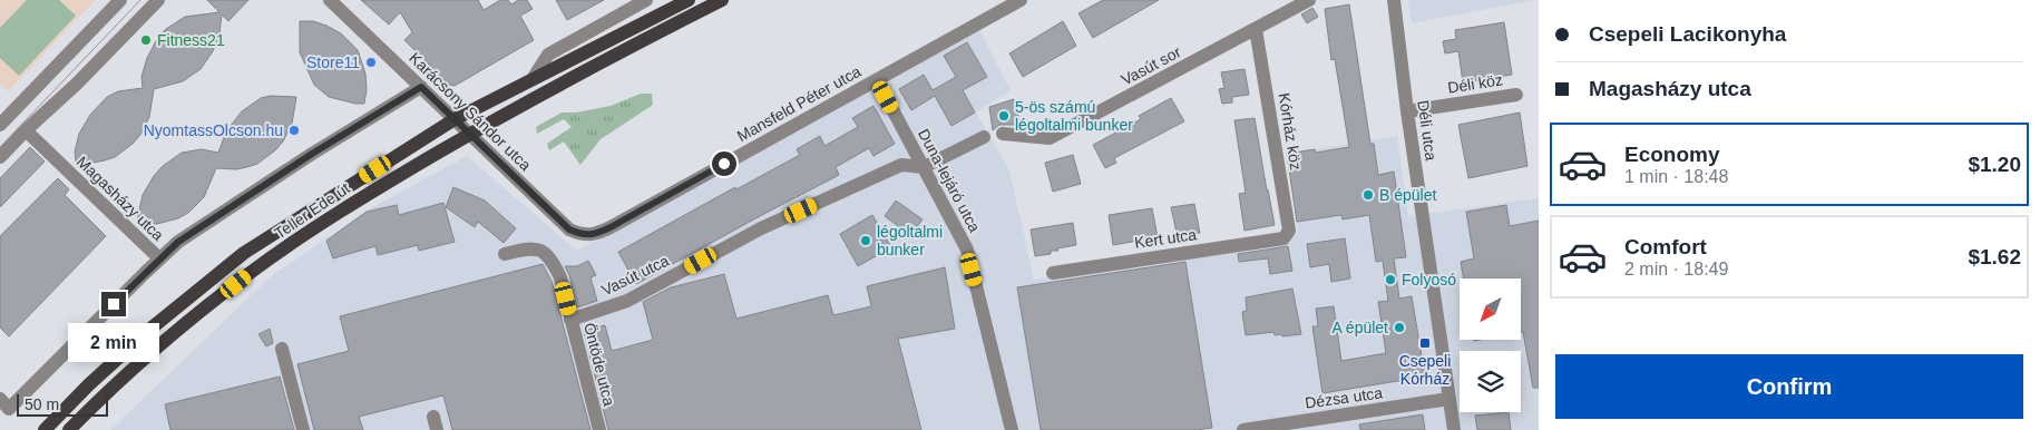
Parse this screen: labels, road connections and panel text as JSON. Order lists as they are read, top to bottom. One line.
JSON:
{"streets":{"main road":["Teller Ede út"],"street":["Vasút sor","Déli köz","Mansfeld Péter utca","Karácsony Sándor utca","Déli utca","Kórház köz","Duna-lejáró utca","Magasházy utca","Kert utca","Vasút utca","Öntöde utca","Dézsa utca"]},"crossings":[["Vasút sor","Kórház köz"],["Déli köz","Déli utca"],["Mansfeld Péter utca","Karácsony Sándor utca"],["Mansfeld Péter utca","Duna-lejáró utca"],["Karácsony Sándor utca","Teller Ede út"],["Déli utca","Dézsa utca"],["Kórház köz","Kert utca"],["Duna-lejáró utca","Vasút utca"],["Vasút utca","Öntöde utca"]],"places":{"other":["Fitness21","Store11","5-ös számú légoltalmi bunker","NyomtassOlcson.hu","B épület","légoltalmi bunker","Folyosó","A épület"],"transit":["Csepeli Kórház"]},"scale_bar":"50 m","north":"bottom left","page":{"banner":["Csepeli Lacikonyha","Magasházy utca"],"list":[{"name":"Economy","note":"1 min · 18:48","value":"$1.20"},{"name":"Comfort","note":"2 min · 18:49","value":"$1.62"}],"bubble":"2 min","buttons":"Confirm","scale":"50 m"}}
